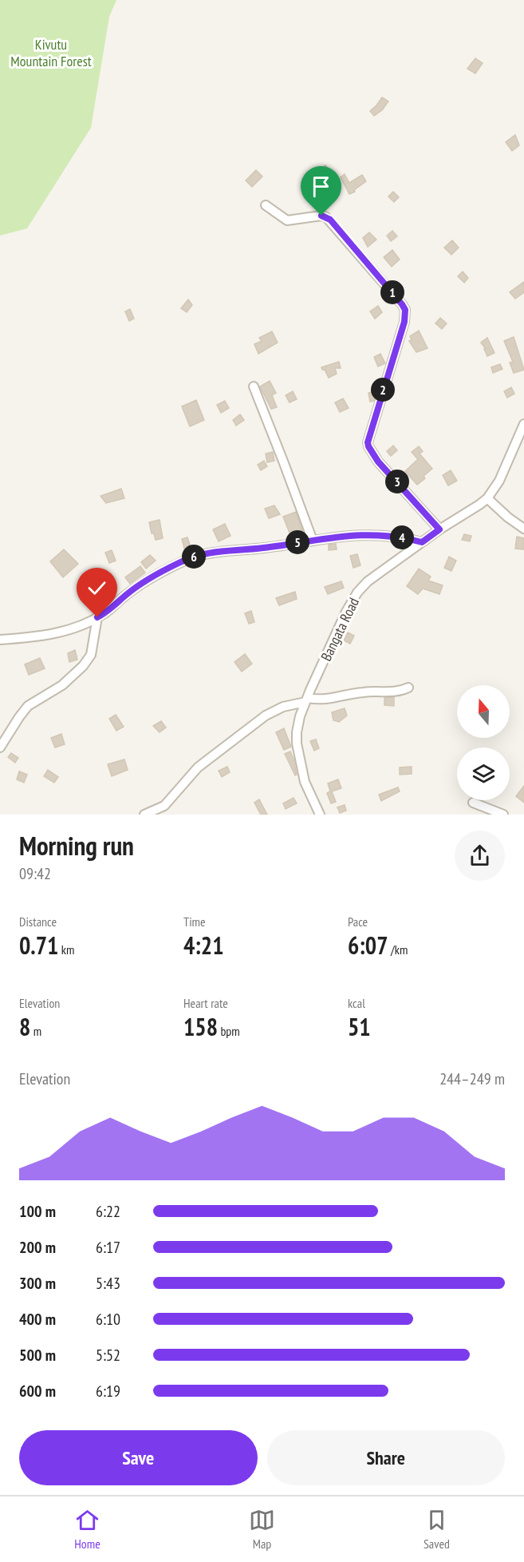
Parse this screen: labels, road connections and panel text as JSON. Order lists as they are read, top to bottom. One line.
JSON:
{"streets":{"street":["Bangata Road"]},"parks":["Kivutu Mountain Forest"],"north":"top","page":{"pins":["1","2","3","4","5","6"],"heading":["Morning run","09:42"],"stats":[["Distance","0.71 km"],["Time","4:21"],["Pace","6:07 /km"],["Elevation","8 m"],["Heart rate","158 bpm"],["kcal","51"]],"chart":["Elevation","244–249 m"],"list":[{"name":"100 m","note":"6:22"},{"name":"200 m","note":"6:17"},{"name":"300 m","note":"5:43"},{"name":"400 m","note":"6:10"},{"name":"500 m","note":"5:52"},{"name":"600 m","note":"6:19"}],"buttons":["Save","Share"],"tabs":["Home","Map","Saved"]}}
